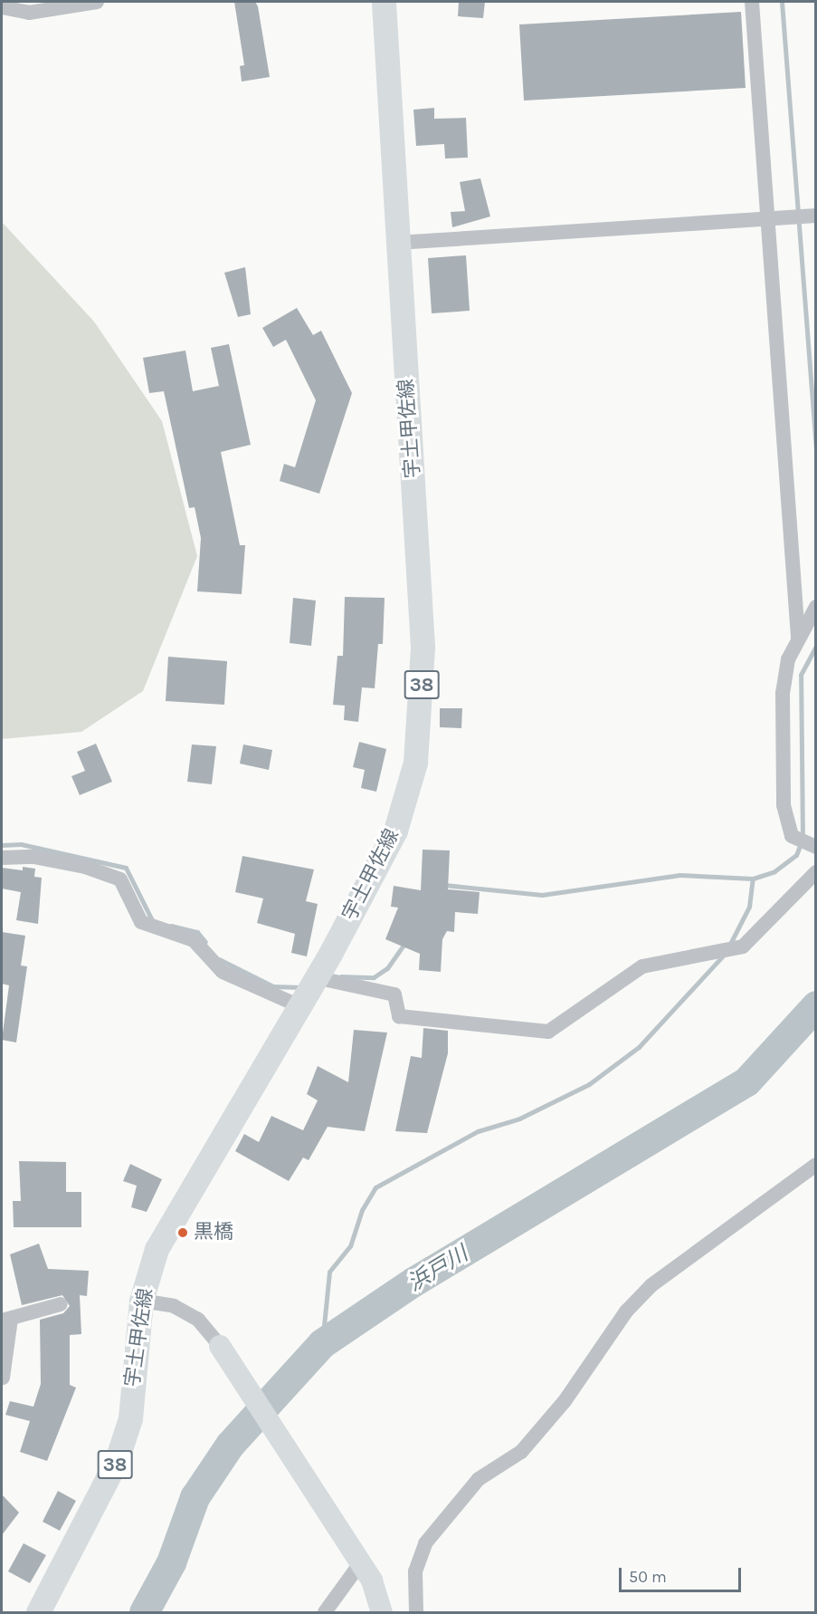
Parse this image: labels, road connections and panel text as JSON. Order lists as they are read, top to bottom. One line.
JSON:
{"streets":{"main road":["宇土甲佐線","38"]},"water":["浜戸川"],"places":["黒橋"],"scale_bar":"50 m"}
